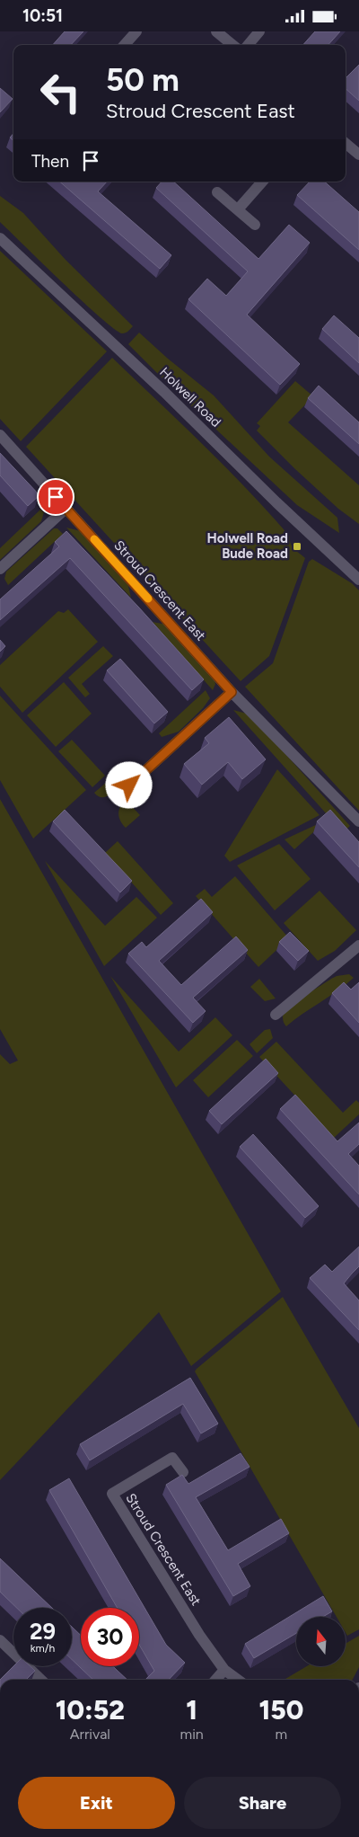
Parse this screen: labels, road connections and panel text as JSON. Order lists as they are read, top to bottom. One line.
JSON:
{"streets":{"street":["Holwell Road","Stroud Crescent East"]},"places":{"transit":["Holwell Road Bude Road"]},"north":"top","page":{"status":"10:51","turn":["50 m","Stroud Crescent East"],"then":"Then","speed":"29 km/h","limit":"30","eta":["10:52","Arrival","1","min","150","m"],"buttons":["Exit","Share"]}}
